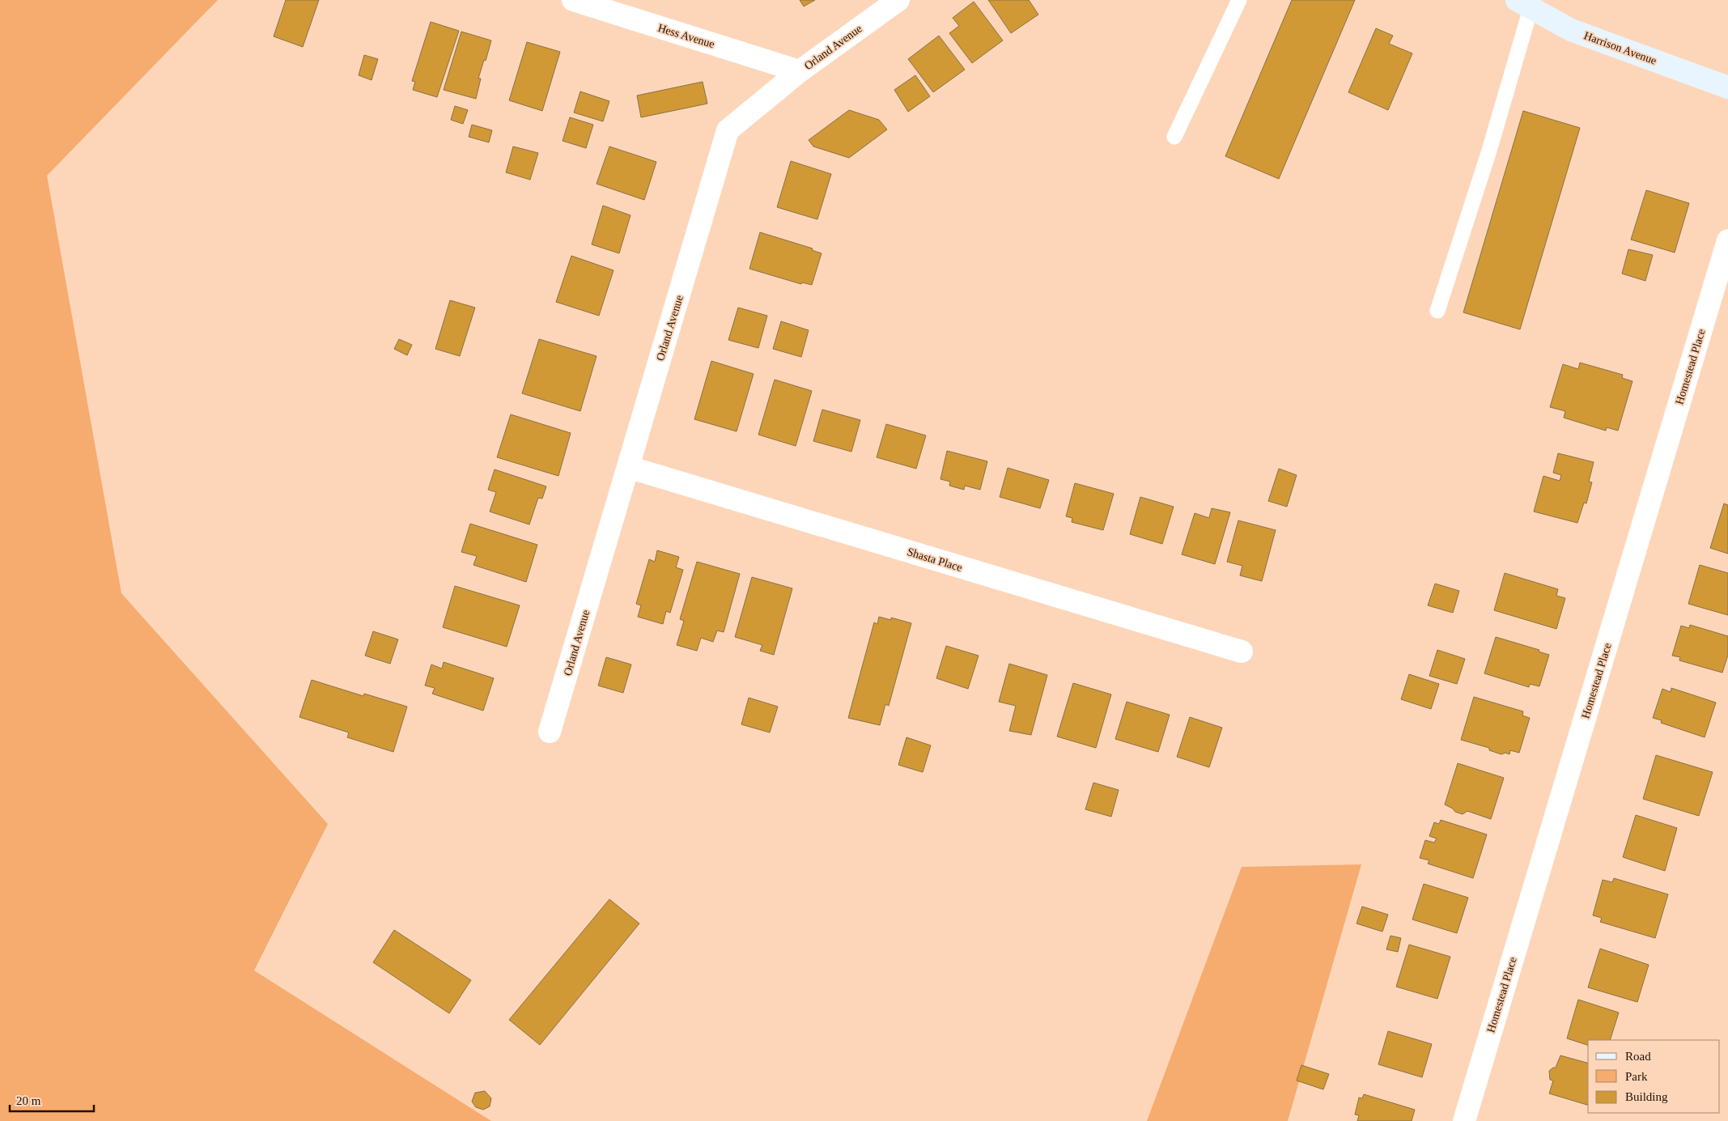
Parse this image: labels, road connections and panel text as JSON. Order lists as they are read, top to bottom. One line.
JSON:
{"streets":{"main road":["Harrison Avenue"],"street":["Hess Avenue","Orland Avenue","Homestead Place","Shasta Place"]},"crossings":[["Hess Avenue","Orland Avenue"],["Orland Avenue","Shasta Place"]],"legend":["Road","Park","Building"],"scale_bar":"20 m"}
